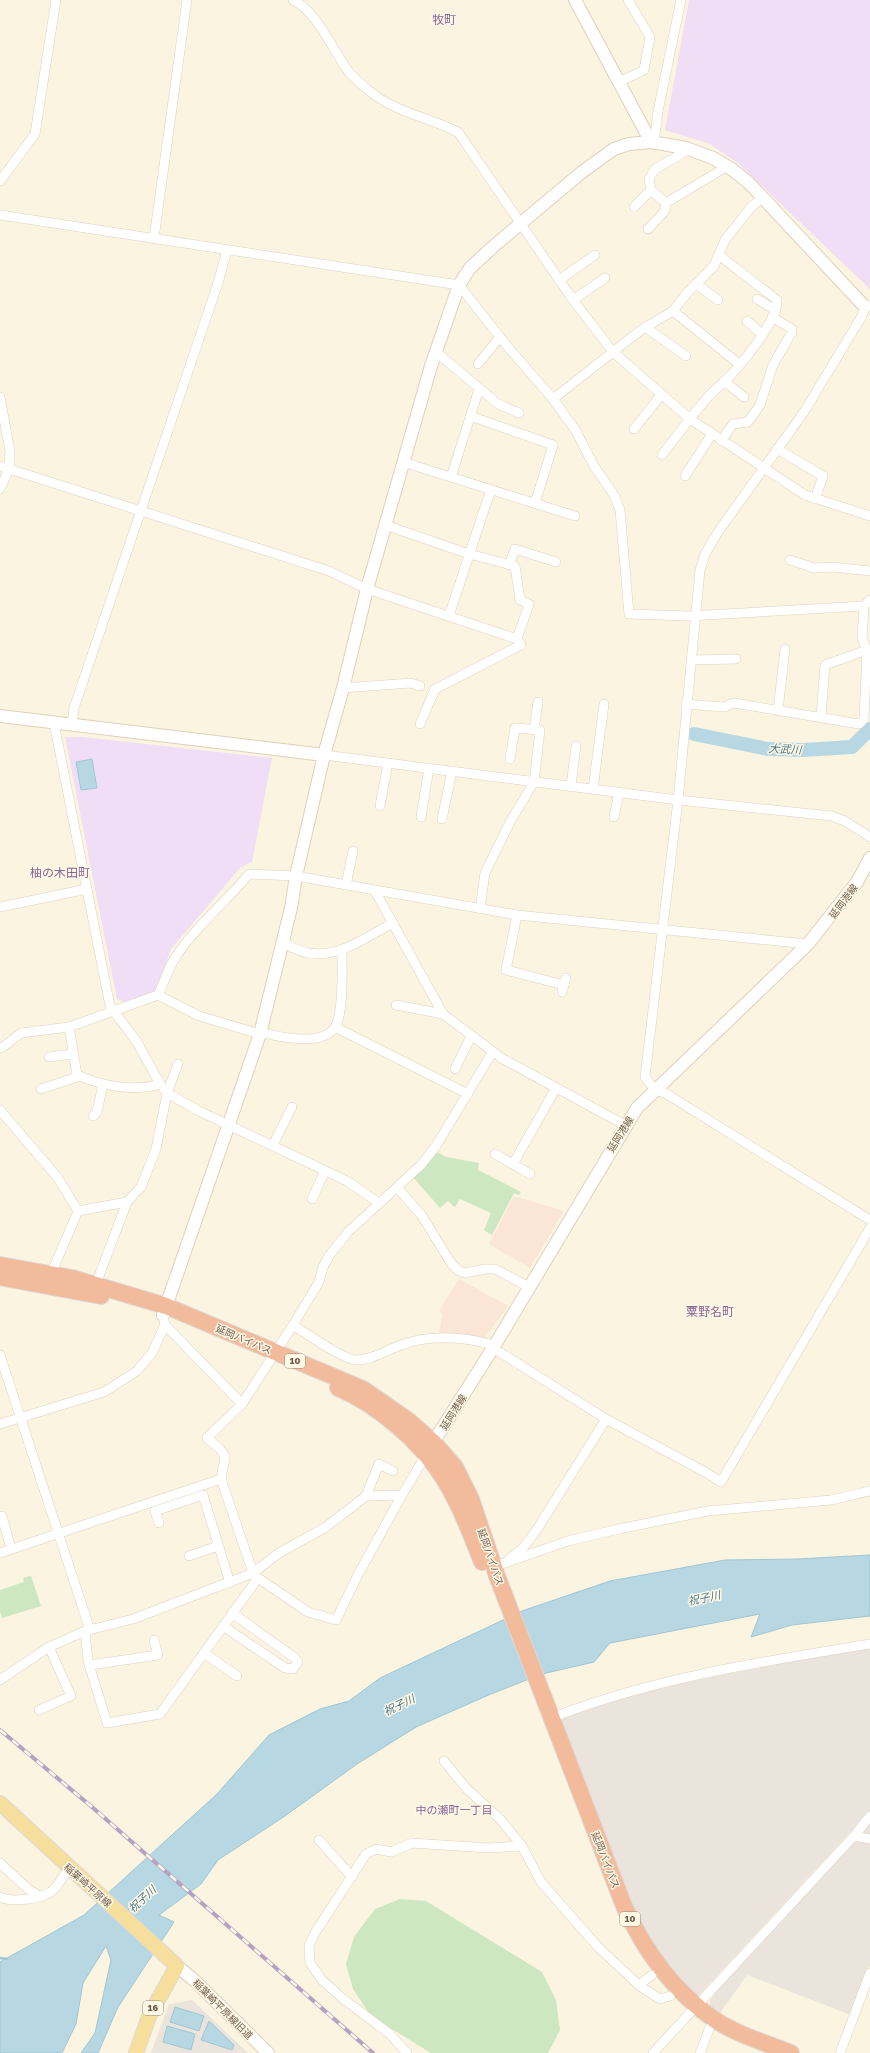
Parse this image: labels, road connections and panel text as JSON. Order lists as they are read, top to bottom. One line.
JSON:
{"streets":{"highway":["延岡バイパス","10"],"main road":["稲葉崎平原線","16"],"street":["延岡港線","稲葉崎平原線旧道"]},"crossings":[["延岡港線","延岡バイパス"],["稲葉崎平原線","16"],["稲葉崎平原線","稲葉崎平原線旧道"],["16","稲葉崎平原線旧道"]],"districts":["牧町","柚の木田町","粟野名町","中の瀬町一丁目"],"water":["大武川","祝子川"]}
